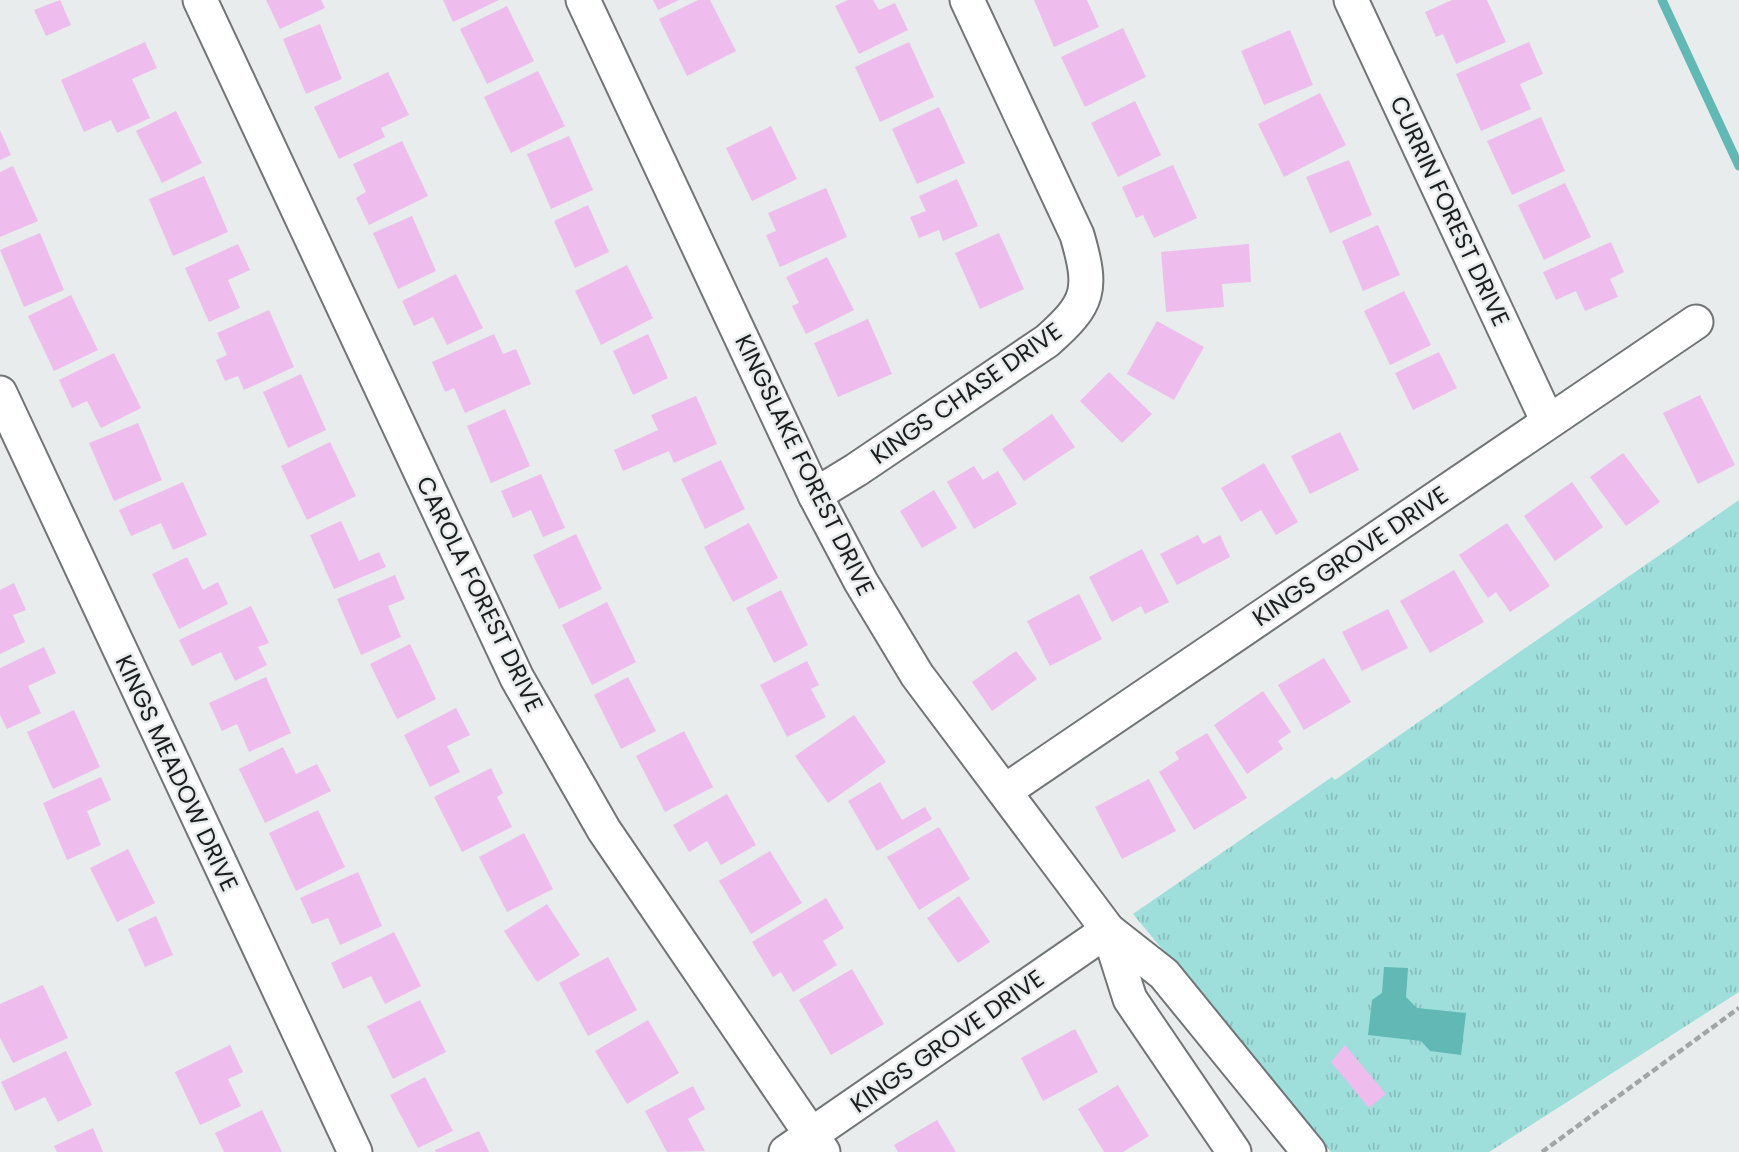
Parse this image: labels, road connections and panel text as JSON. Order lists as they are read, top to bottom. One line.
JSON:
{"streets":{"street":["CURRIN FOREST DRIVE","KINGS CHASE DRIVE","KINGSLAKE FOREST DRIVE","KINGS GROVE DRIVE","CAROLA FOREST DRIVE","KINGS MEADOW DRIVE"]},"crossings":[["CURRIN FOREST DRIVE","KINGS GROVE DRIVE"],["KINGS CHASE DRIVE","KINGSLAKE FOREST DRIVE"],["KINGSLAKE FOREST DRIVE","KINGS GROVE DRIVE"],["KINGS GROVE DRIVE","CAROLA FOREST DRIVE"]]}
